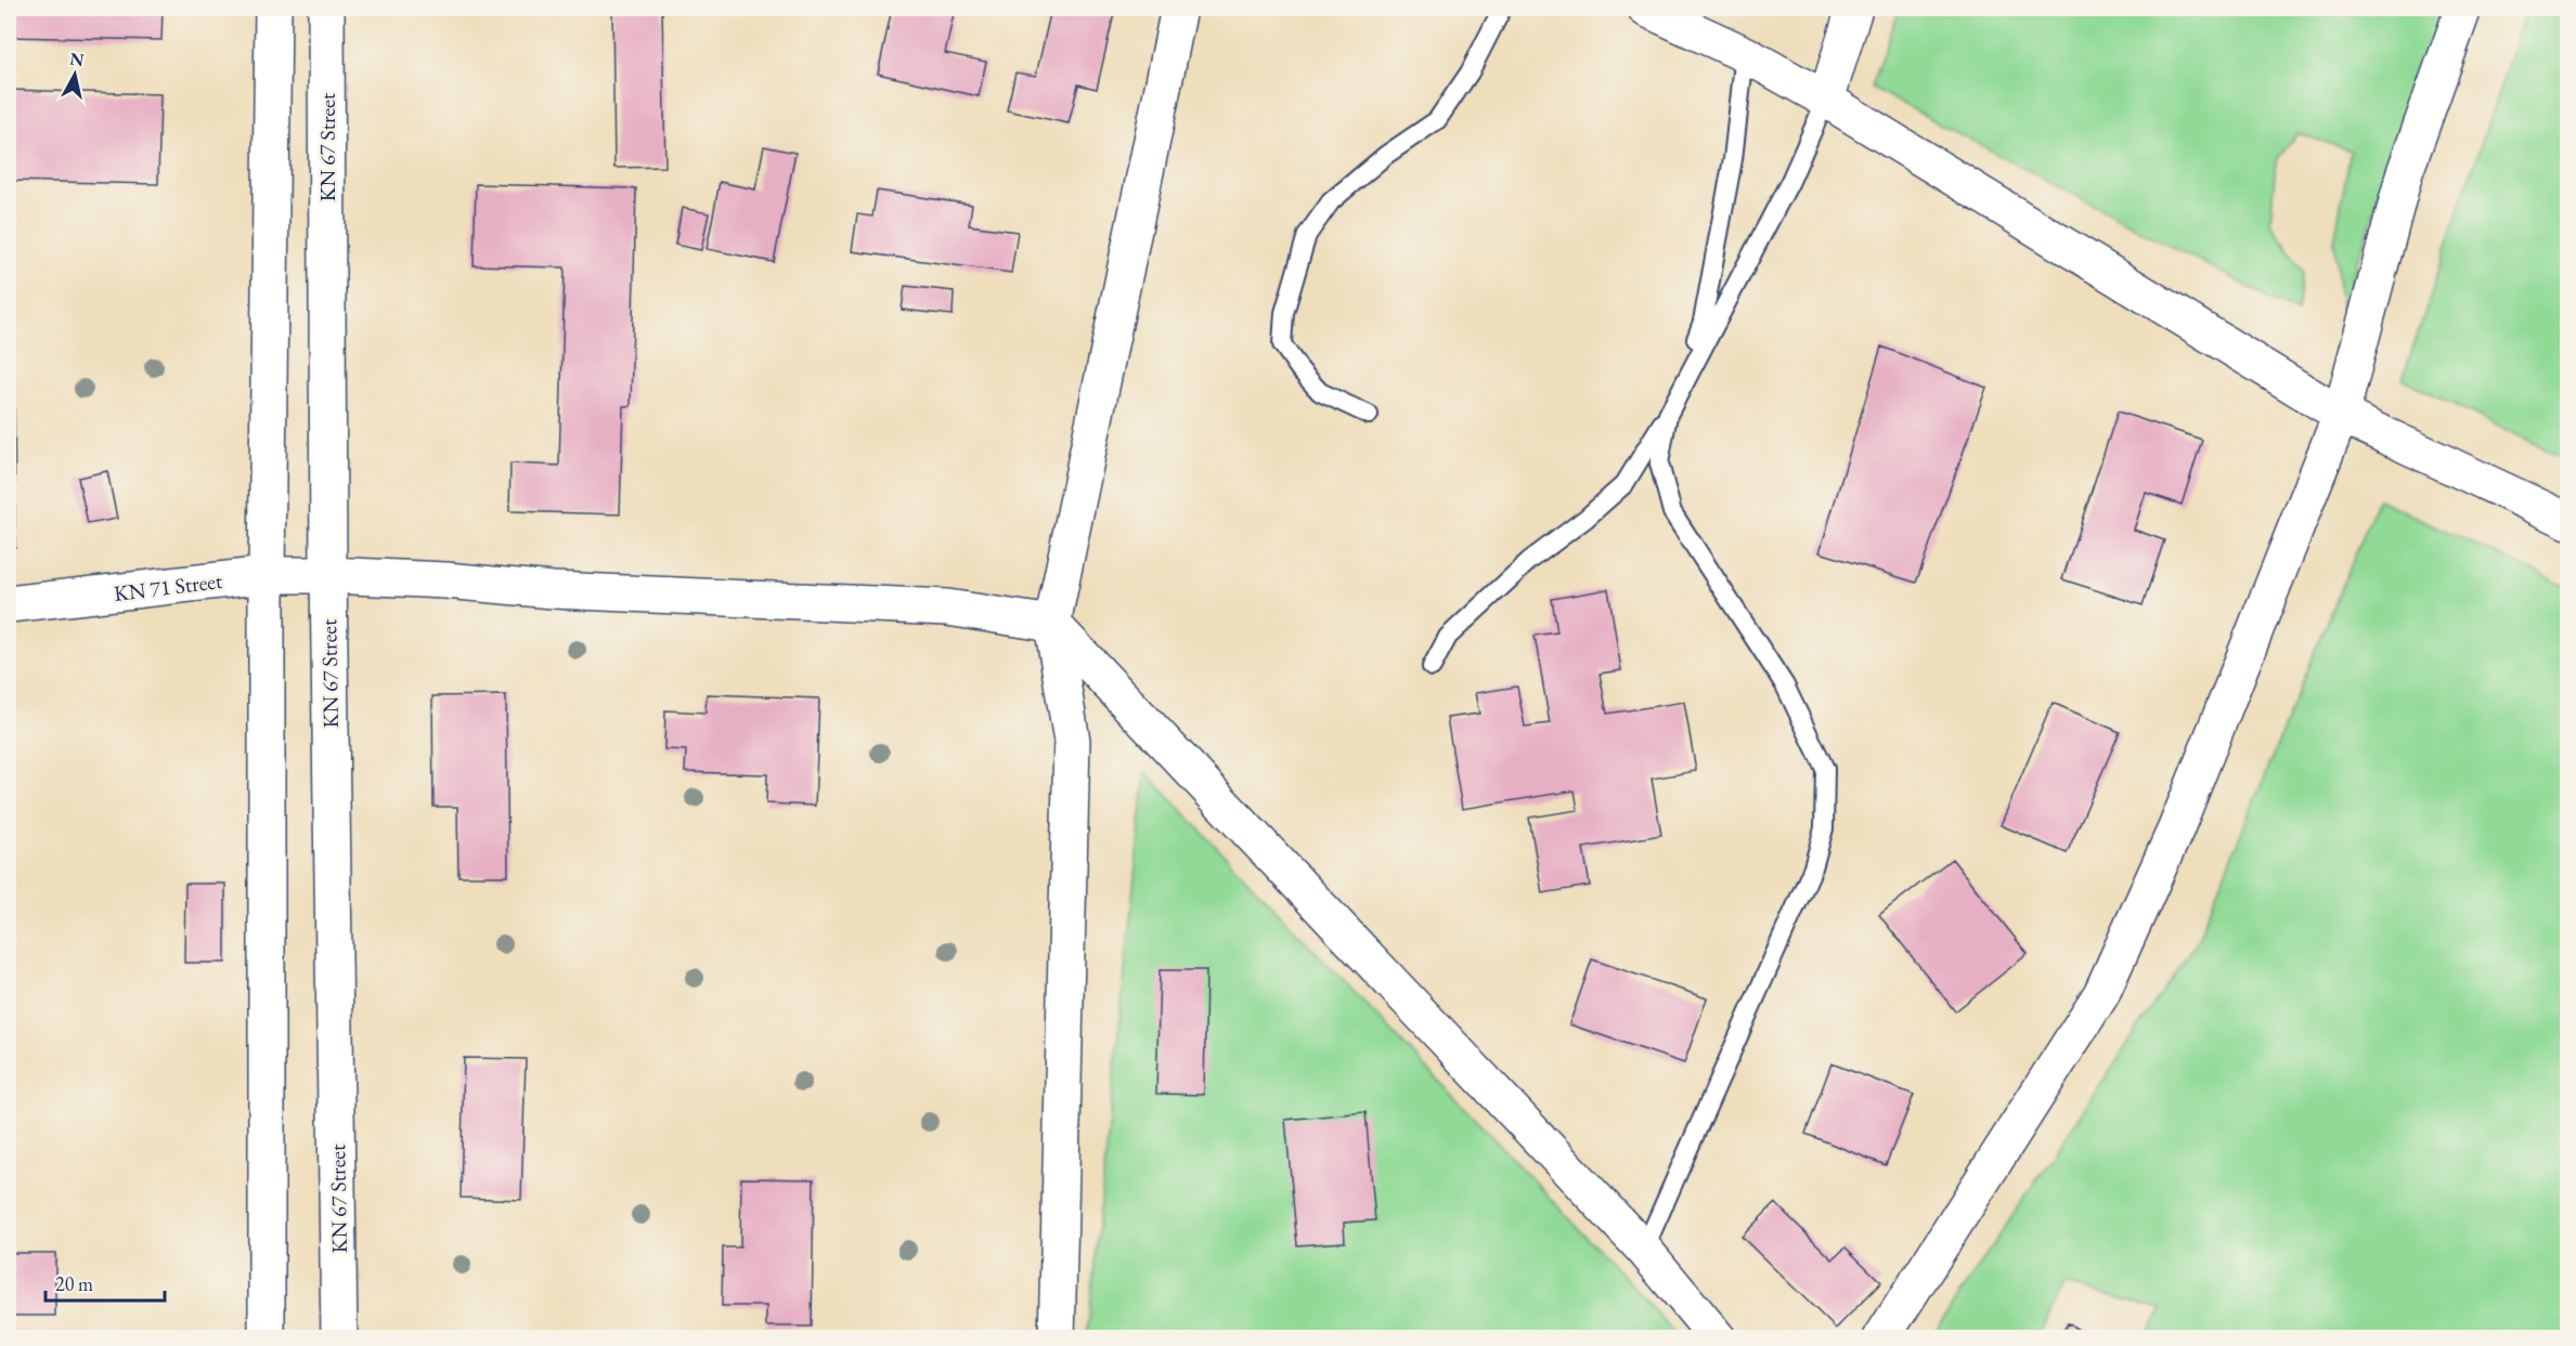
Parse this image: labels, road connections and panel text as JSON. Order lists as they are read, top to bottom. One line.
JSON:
{"streets":{"street":["KN 67 Street","KN 71 Street"]},"crossings":[["KN 67 Street","KN 71 Street"]],"scale_bar":"20 m","north":"top"}
